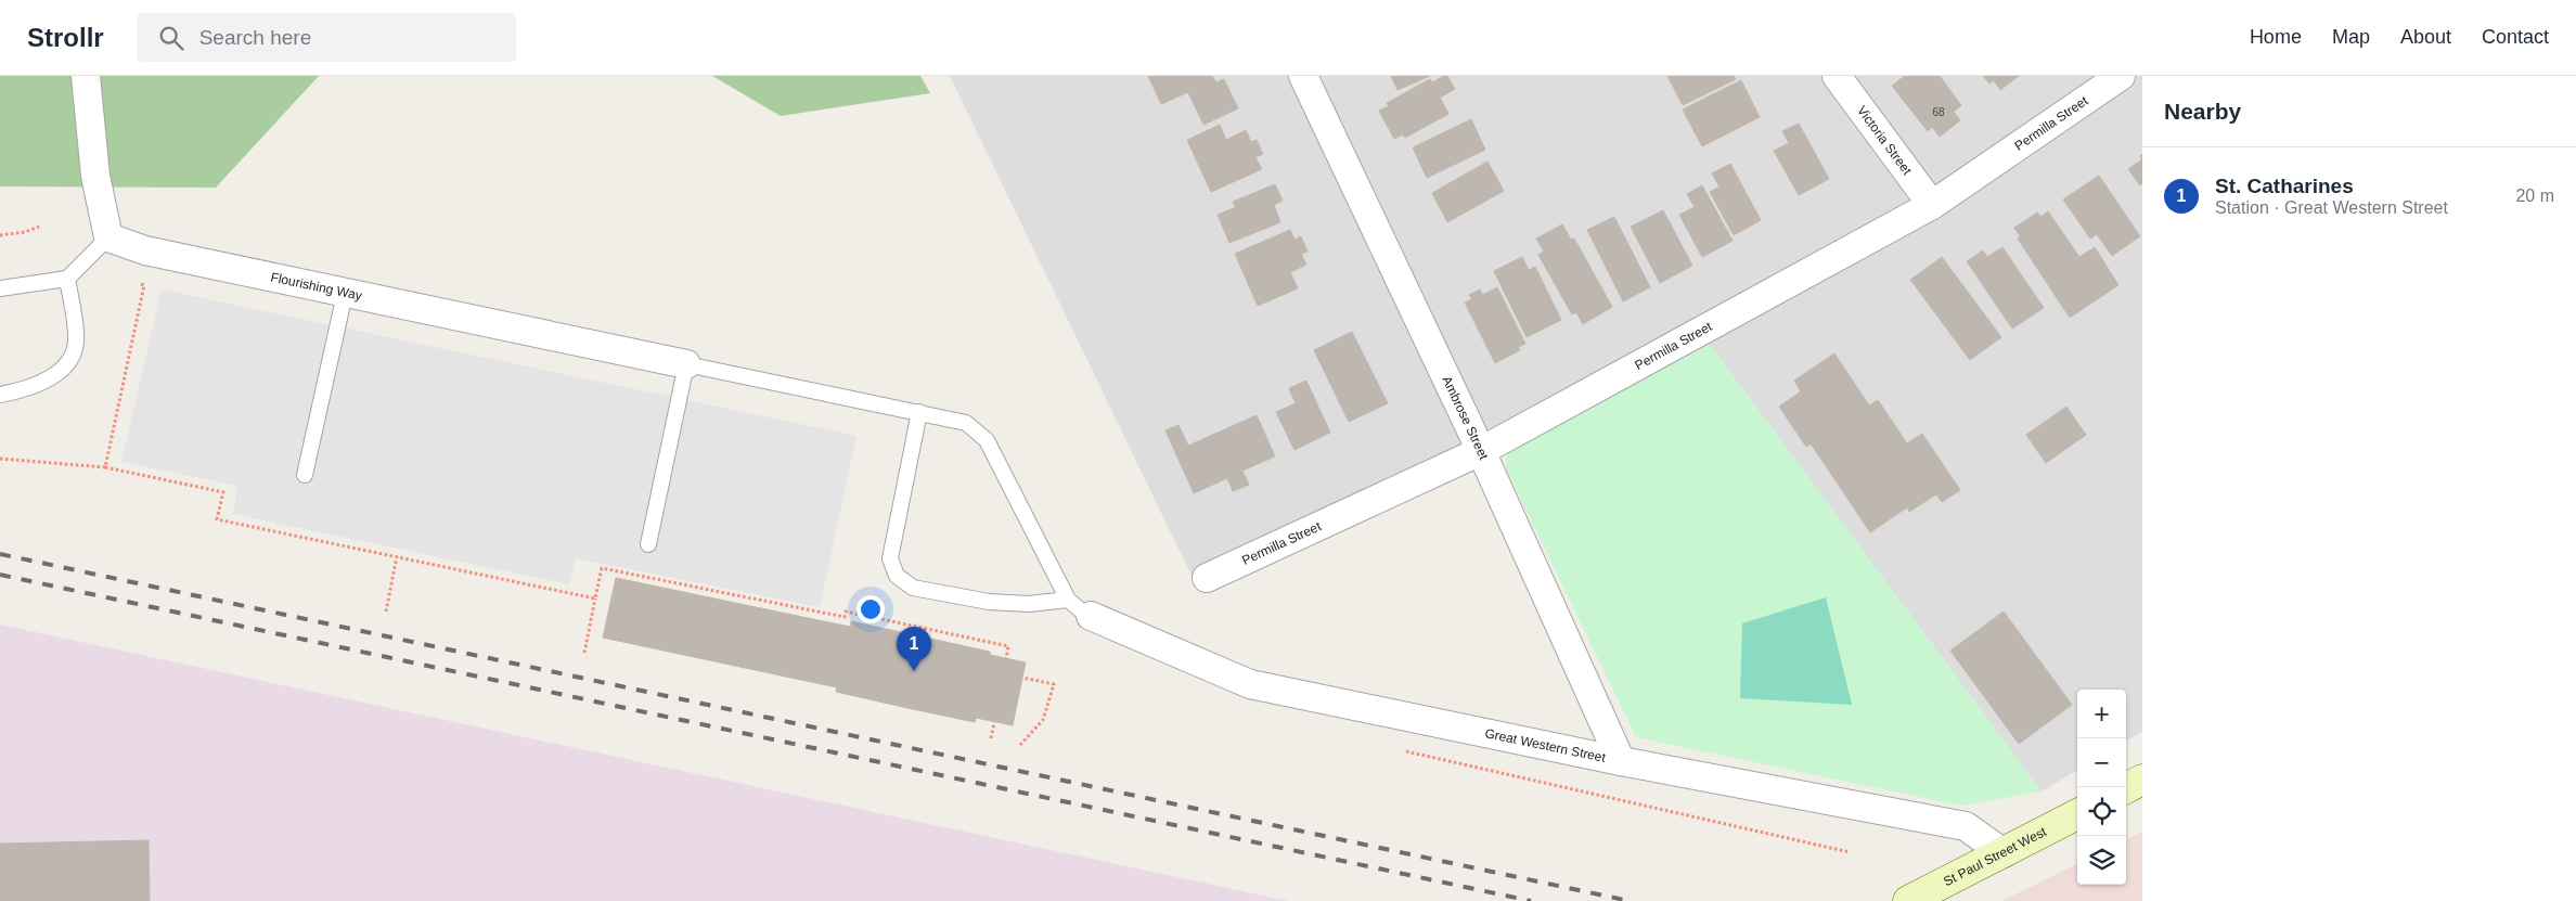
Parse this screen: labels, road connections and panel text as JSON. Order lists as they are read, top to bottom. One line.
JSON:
{"streets":{"main road":["St Paul Street West"],"street":["Permilla Street","Victoria Street","Flourishing Way","Ambrose Street","Great Western Street"]},"crossings":[["Permilla Street","Victoria Street"],["Permilla Street","Ambrose Street"],["Ambrose Street","Great Western Street"],["Great Western Street","St Paul Street West"]],"house_numbers":["68"],"page":{"header":"Strollr","search":"Search here","nav":["Home","Map","About","Contact"],"heading":"Nearby","list":[{"mark":"1","name":"St. Catharines","note":"Station · Great Western Street","value":"20 m"}],"pins":"1","map_buttons":["+","−"]}}
